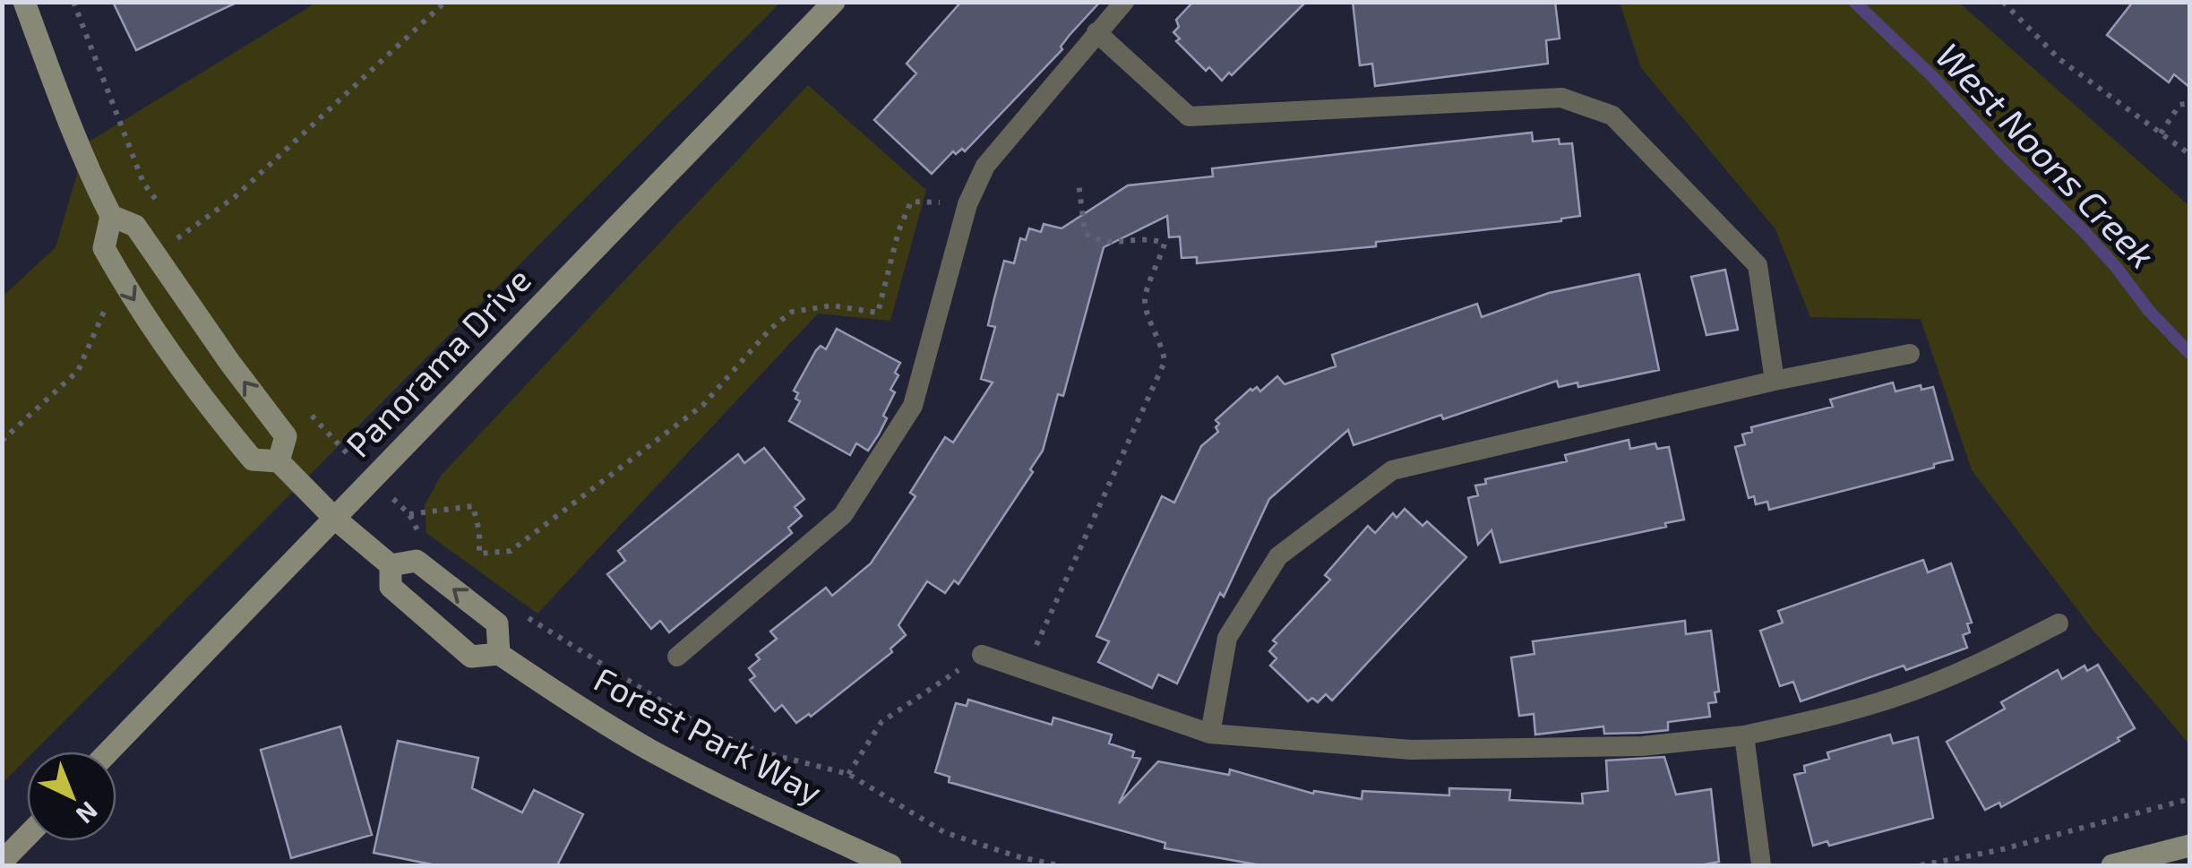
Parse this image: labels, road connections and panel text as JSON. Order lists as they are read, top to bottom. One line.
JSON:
{"streets":{"street":["Panorama Drive","Forest Park Way"]},"crossings":[["Panorama Drive","Forest Park Way"]],"water":["West Noons Creek"],"north":"bottom right"}
